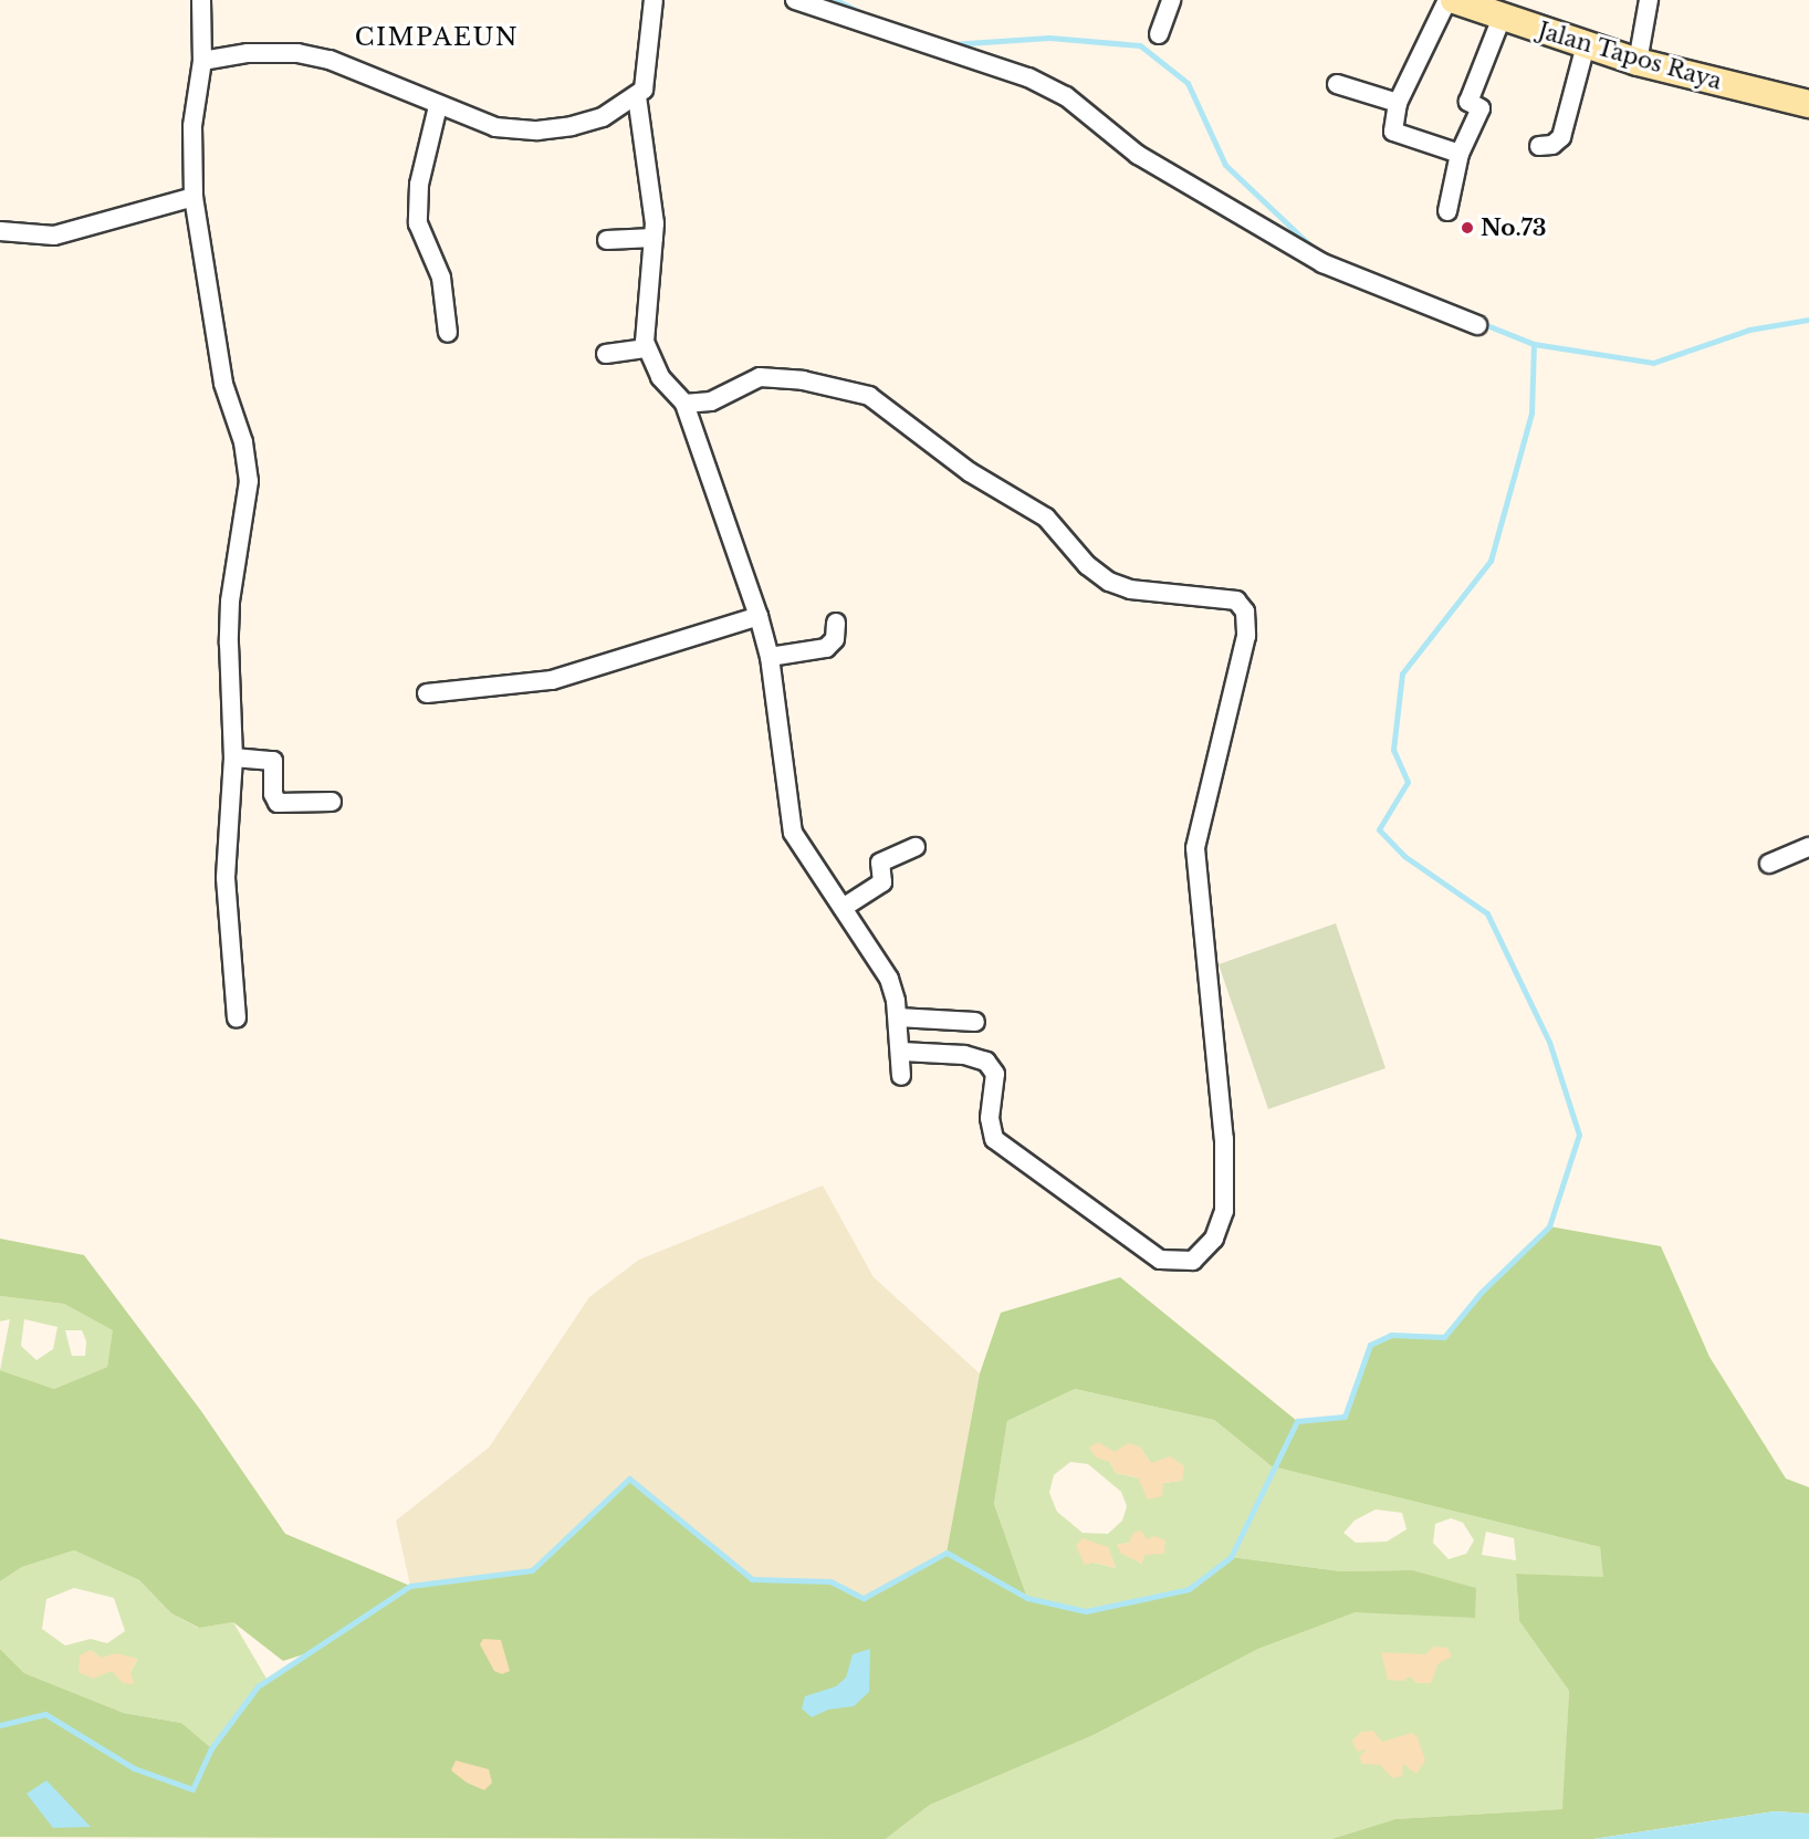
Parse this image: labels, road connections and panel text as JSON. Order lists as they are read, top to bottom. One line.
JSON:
{"streets":{"main road":["Jalan Tapos Raya"]},"districts":["CIMPAEUN"],"places":["No.73"]}
